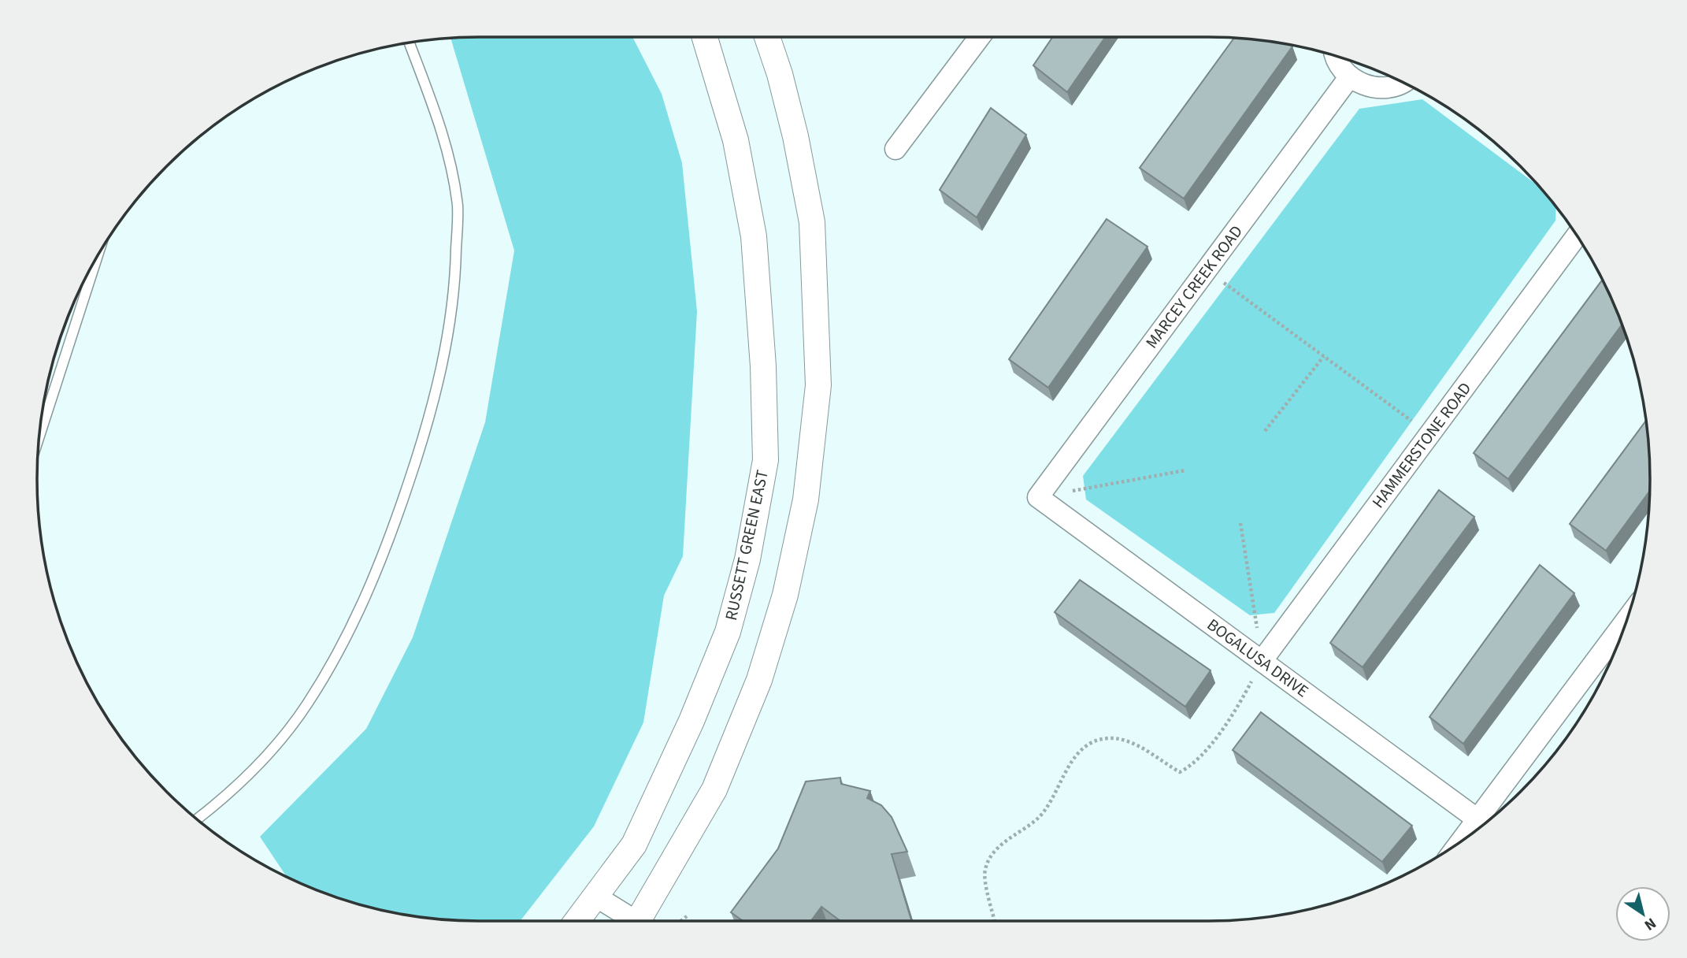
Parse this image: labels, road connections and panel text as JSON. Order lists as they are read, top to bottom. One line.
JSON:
{"streets":{"street":["MARCEY CREEK ROAD","HAMMERSTONE ROAD","RUSSETT GREEN EAST","BOGALUSA DRIVE"]},"crossings":[["MARCEY CREEK ROAD","BOGALUSA DRIVE"],["HAMMERSTONE ROAD","BOGALUSA DRIVE"]],"north":"bottom right"}
